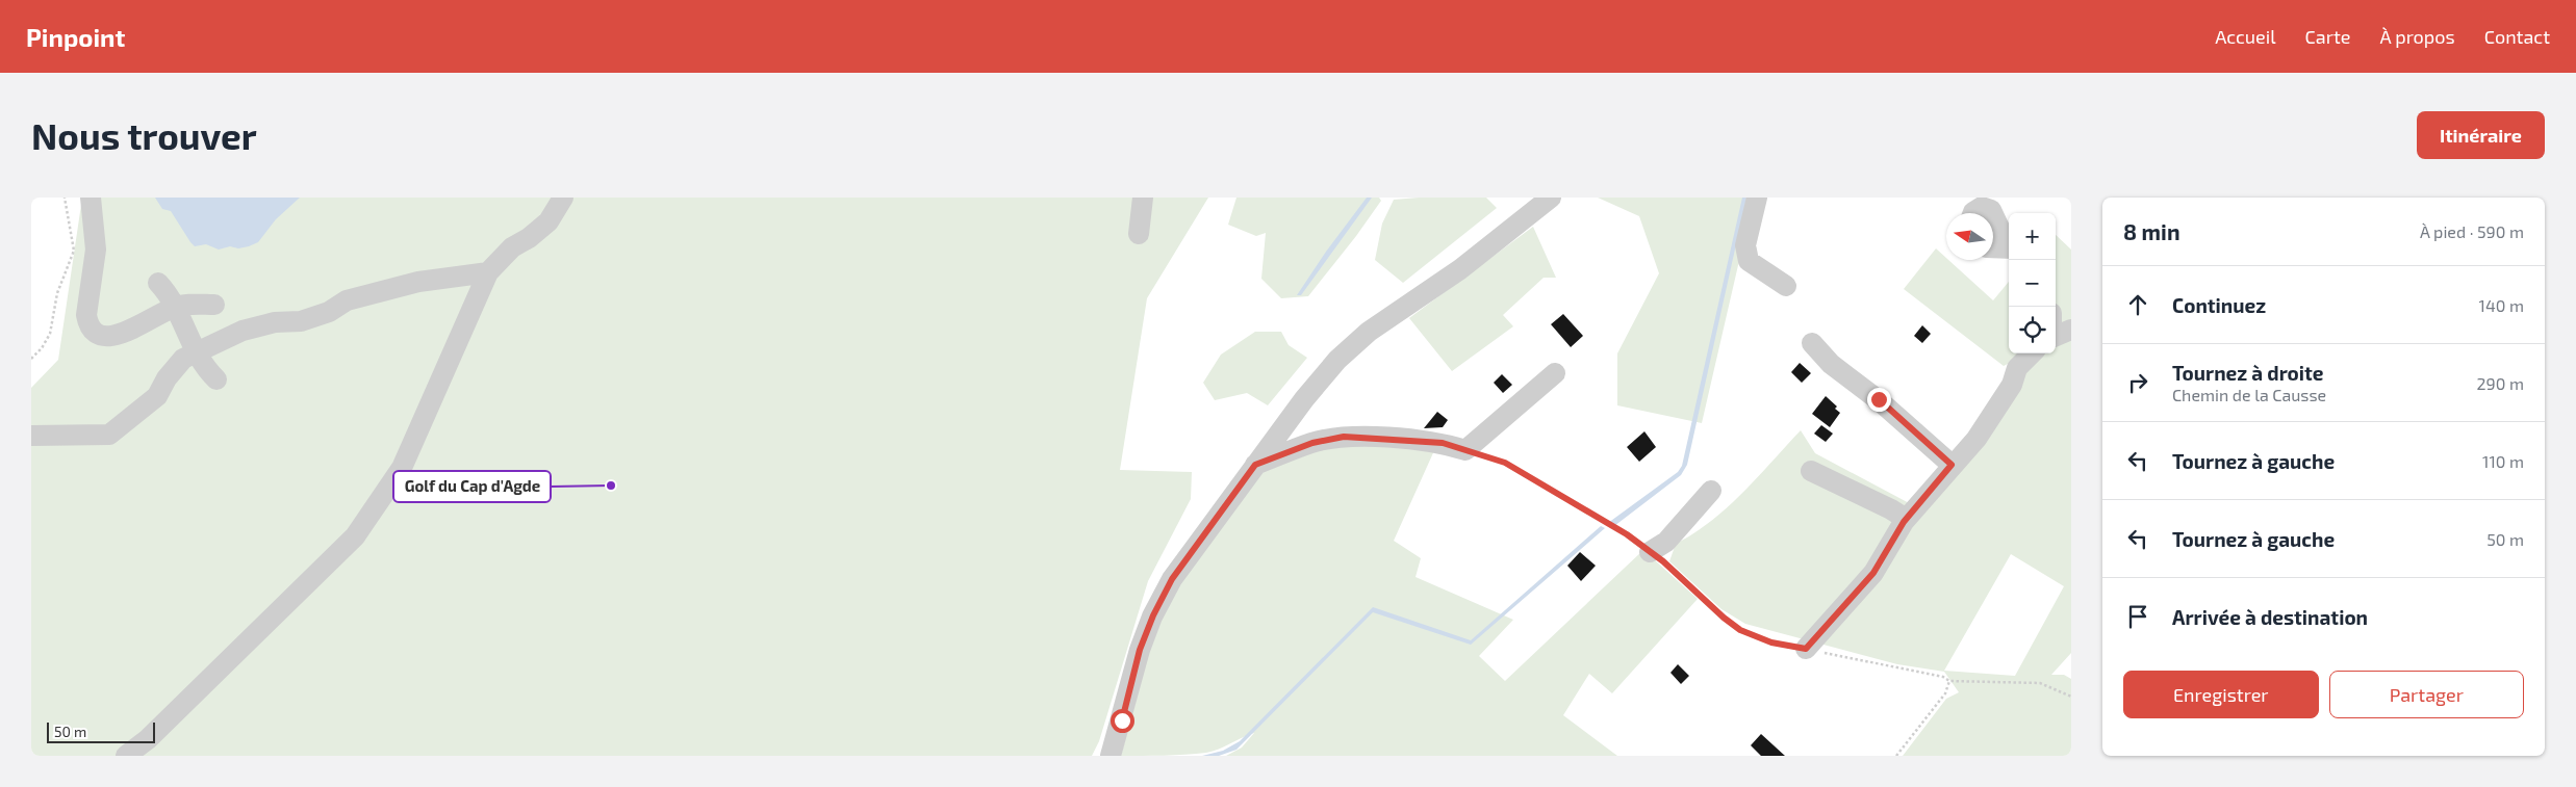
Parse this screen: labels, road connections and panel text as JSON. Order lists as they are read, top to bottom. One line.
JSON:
{"places":["Golf du Cap d'Agde"],"scale_bar":"50 m","north":"left","page":{"header":"Pinpoint","nav":["Accueil","Carte","À propos","Contact"],"buttons":["Itinéraire",["Enregistrer","Partager"]],"title":"Nous trouver","heading":["8 min","À pied · 590 m"],"map_buttons":["+","−"],"list":[["Continuez","140 m"],["Tournez à droite","Chemin de la Causse","290 m"],["Tournez à gauche","110 m"],["Tournez à gauche","50 m"],"Arrivée à destination"],"scale":"50 m"}}
